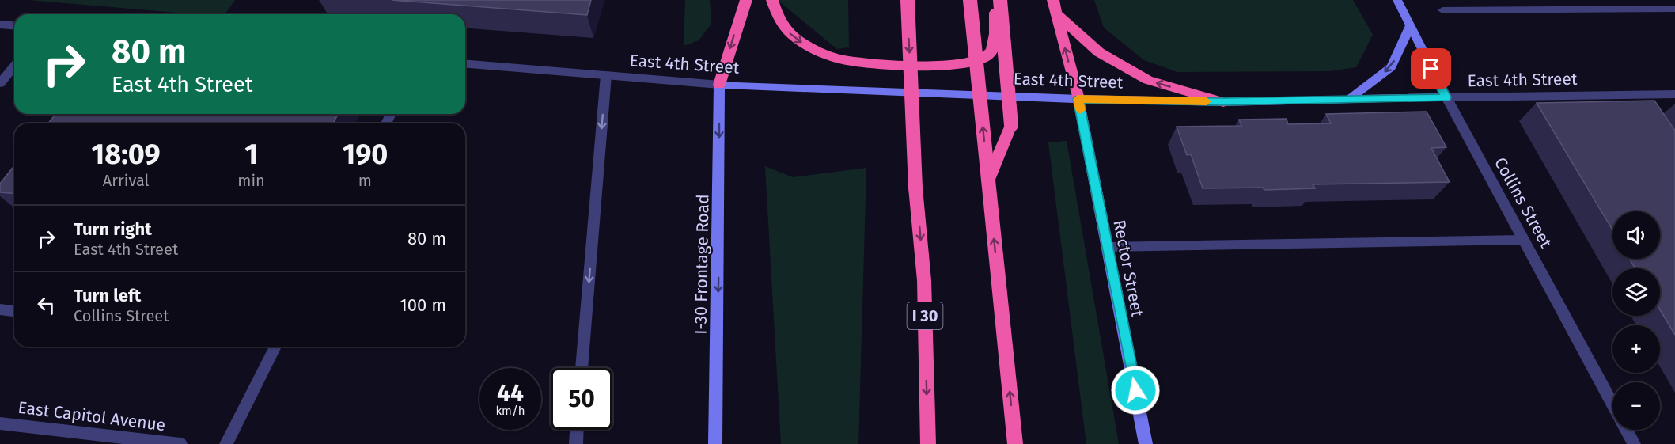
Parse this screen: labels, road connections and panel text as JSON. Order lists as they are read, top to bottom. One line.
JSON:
{"streets":{"highway":["I 30"],"main road":["East 4th Street","Collins Street","I-30 Frontage Road","Rector Street"],"street":["East Capitol Avenue"]},"crossings":[["East 4th Street","Collins Street"],["East 4th Street","I-30 Frontage Road"],["East 4th Street","Rector Street"]],"one_way":["I-30 Frontage Road"],"page":{"turn":["80 m","East 4th Street"],"eta":["18:09","Arrival","1","min","190","m"],"list":[{"name":"Turn right","note":"East 4th Street","value":"80 m"},{"name":"Turn left","note":"Collins Street","value":"100 m"}],"map_buttons":["+","−"],"speed":"44 km/h","limit":"50"}}
